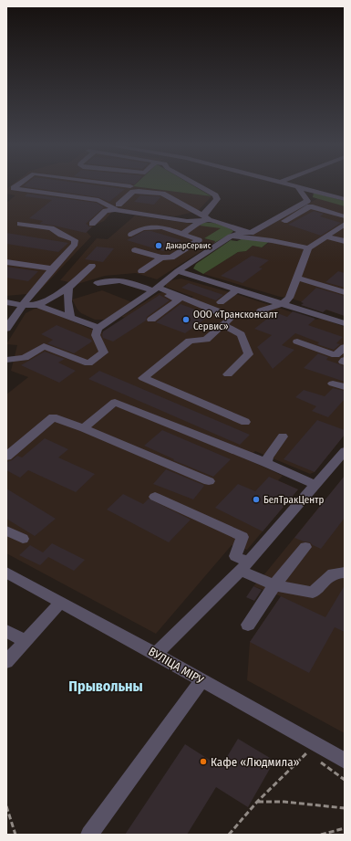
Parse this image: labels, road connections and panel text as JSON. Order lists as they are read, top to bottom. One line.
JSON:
{"streets":{"street":["ВУЛІЦА МІРУ"]},"districts":["Прывольны"],"places":["ДакарСервис","ООО «Трансконсалт Сервис»","БелТракЦентр","Кафе «Людмила»"]}
